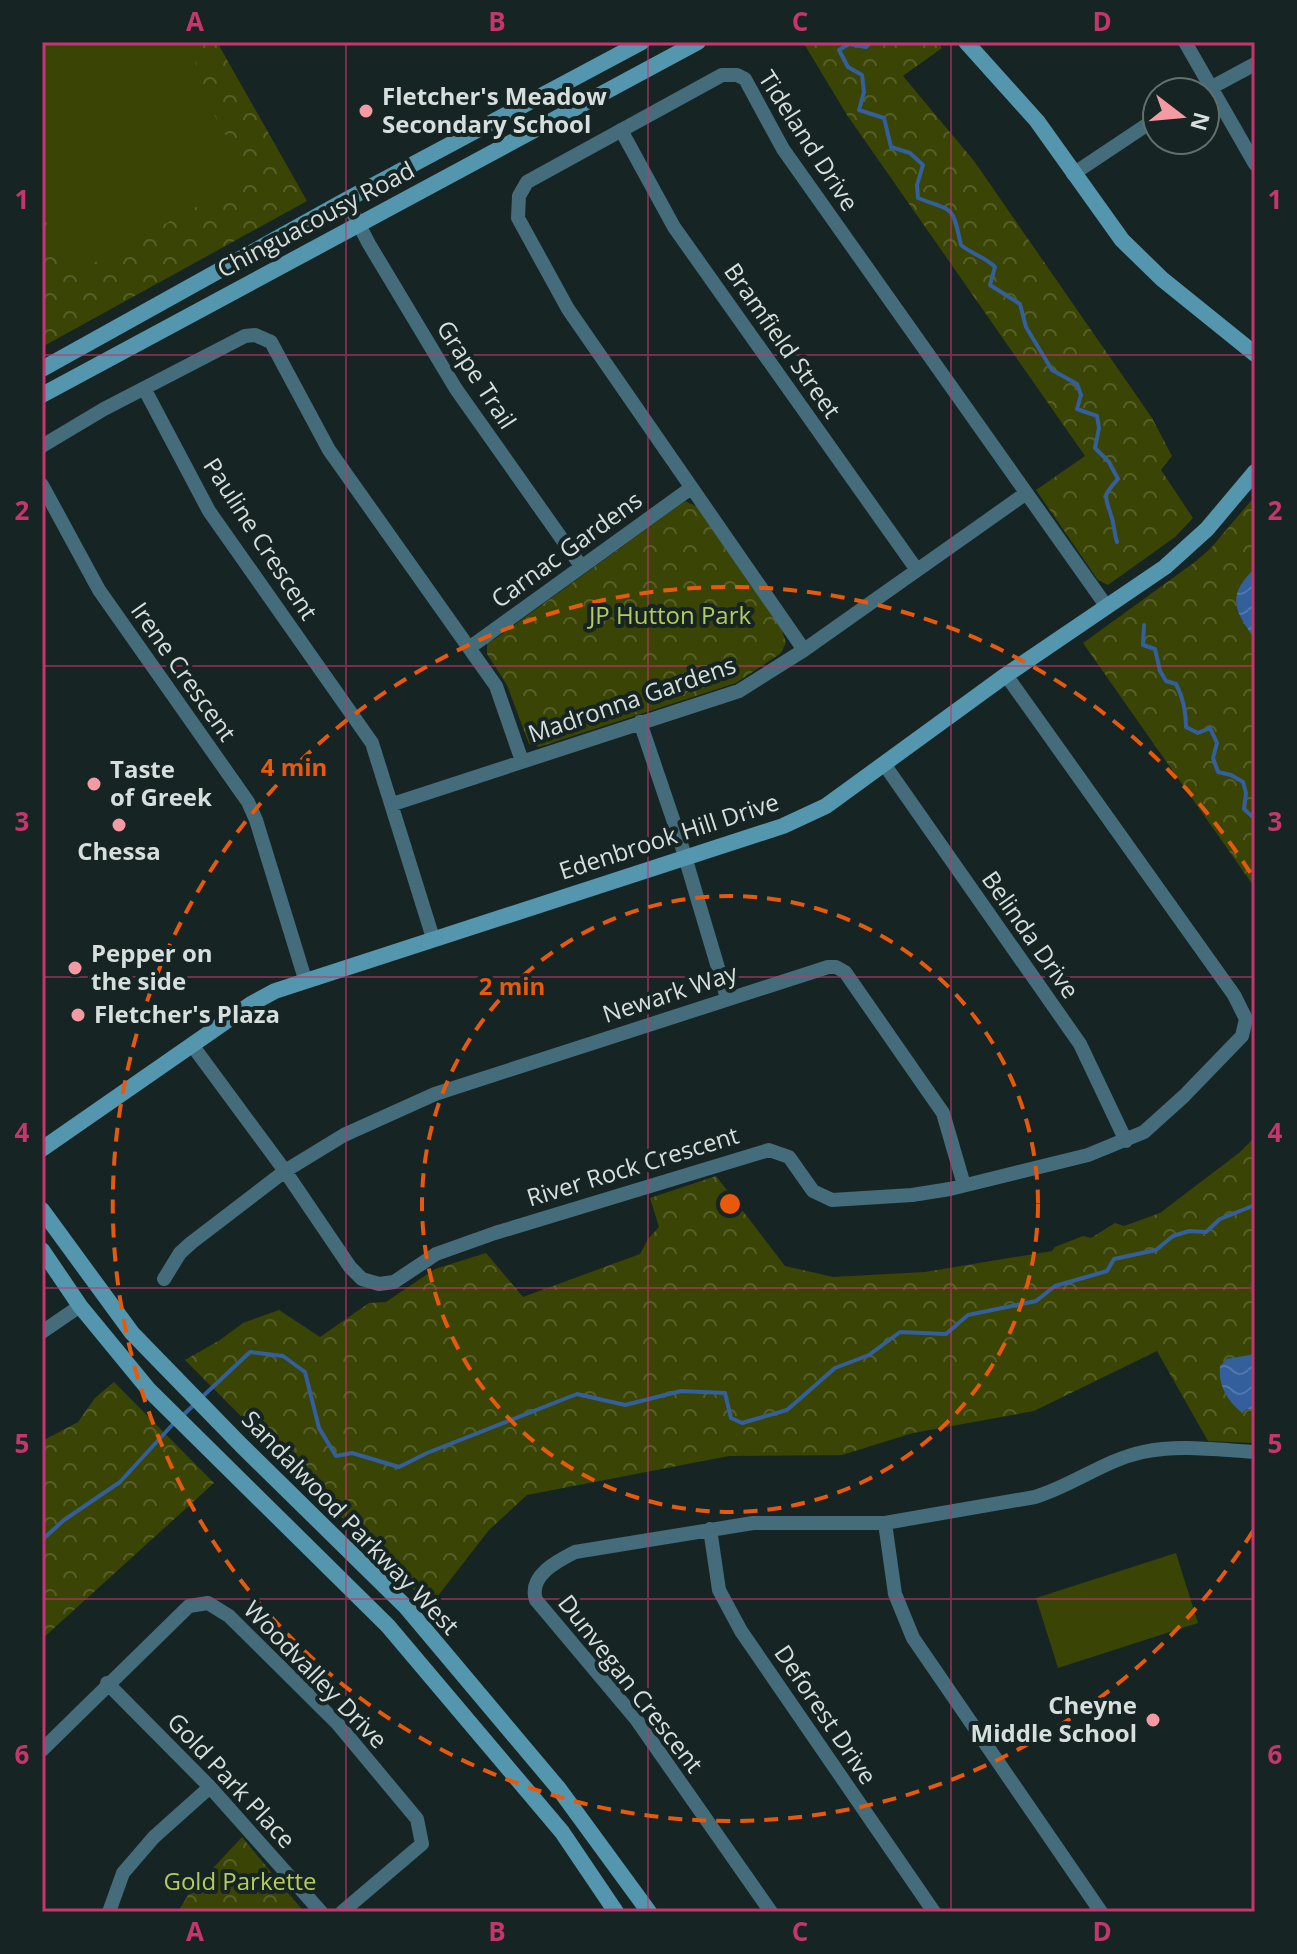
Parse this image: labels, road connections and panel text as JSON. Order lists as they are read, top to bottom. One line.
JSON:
{"streets":{"main road":["Chinguacousy Road","Edenbrook Hill Drive","Sandalwood Parkway West"],"street":["Tideland Drive","Bramfield Street","Grape Trail","Pauline Crescent","Carnac Gardens","Irene Crescent","Madronna Gardens","Belinda Drive","Newark Way","River Rock Crescent","Woodvalley Drive","Dunvegan Crescent","Deforest Drive","Gold Park Place"]},"crossings":[["Tideland Drive","Bramfield Street"],["Tideland Drive","Carnac Gardens"],["Tideland Drive","Madronna Gardens"],["Tideland Drive","Edenbrook Hill Drive"],["Chinguacousy Road","Grape Trail"],["Bramfield Street","Madronna Gardens"],["Grape Trail","Carnac Gardens"],["Pauline Crescent","Madronna Gardens"],["Pauline Crescent","Edenbrook Hill Drive"],["Irene Crescent","Edenbrook Hill Drive"],["Edenbrook Hill Drive","Belinda Drive"],["Edenbrook Hill Drive","River Rock Crescent"],["Belinda Drive","River Rock Crescent"],["Newark Way","River Rock Crescent"],["Woodvalley Drive","Gold Park Place"],["Dunvegan Crescent","Deforest Drive"]],"parks":["JP Hutton Park","Gold Parkette"],"places":["Fletcher's Meadow Secondary School","Taste of Greek","Chessa","Pepper on the side","Fletcher's Plaza","Cheyne Middle School"],"north":"right","grid":{"columns":["A","B","C","D"],"rows":["1","2","3","4","5","6"]},"rings":["4 min","2 min"]}
